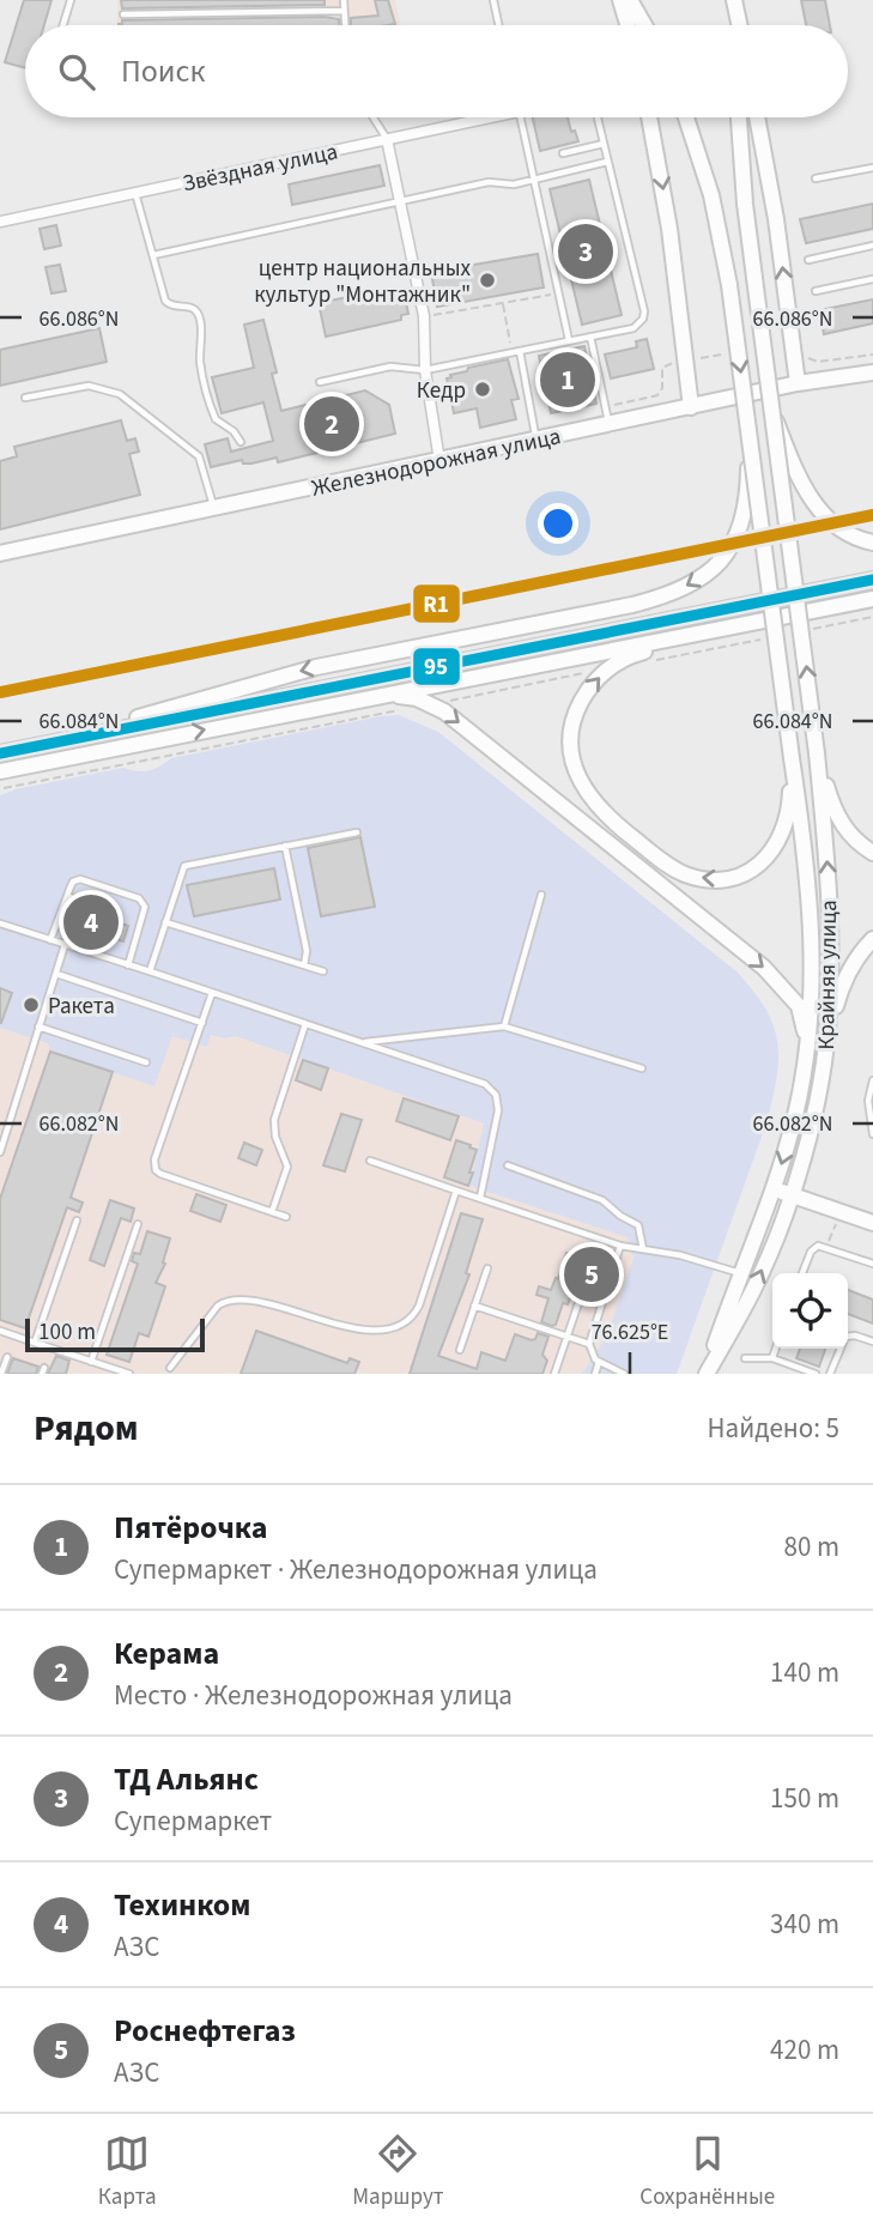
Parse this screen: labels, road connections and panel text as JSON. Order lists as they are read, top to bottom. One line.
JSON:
{"streets":{"main road":["Железнодорожная улица","Крайняя улица"],"street":["Звёздная улица"]},"places":["центр национальных культур \"Монтажник\"","Кедр","Ракета"],"lines":["transit line R1","transit line 95"],"scale_bar":"100 m","page":{"search":"Поиск","pins":["3","1","2","4","5"],"scale":"100 m","heading":["Рядом","Найдено: 5"],"list":[{"mark":"1","name":"Пятёрочка","note":"Супермаркет · Железнодорожная улица","value":"80 m"},{"mark":"2","name":"Керама","note":"Место · Железнодорожная улица","value":"140 m"},{"mark":"3","name":"ТД Альянс","note":"Супермаркет","value":"150 m"},{"mark":"4","name":"Техинком","note":"АЗС","value":"340 m"},{"mark":"5","name":"Роснефтегаз","note":"АЗС","value":"420 m"}],"nav":["Карта","Маршрут","Сохранённые"]},"coordinates":["66.086°N","66.084°N","66.082°N","76.625°E"]}
